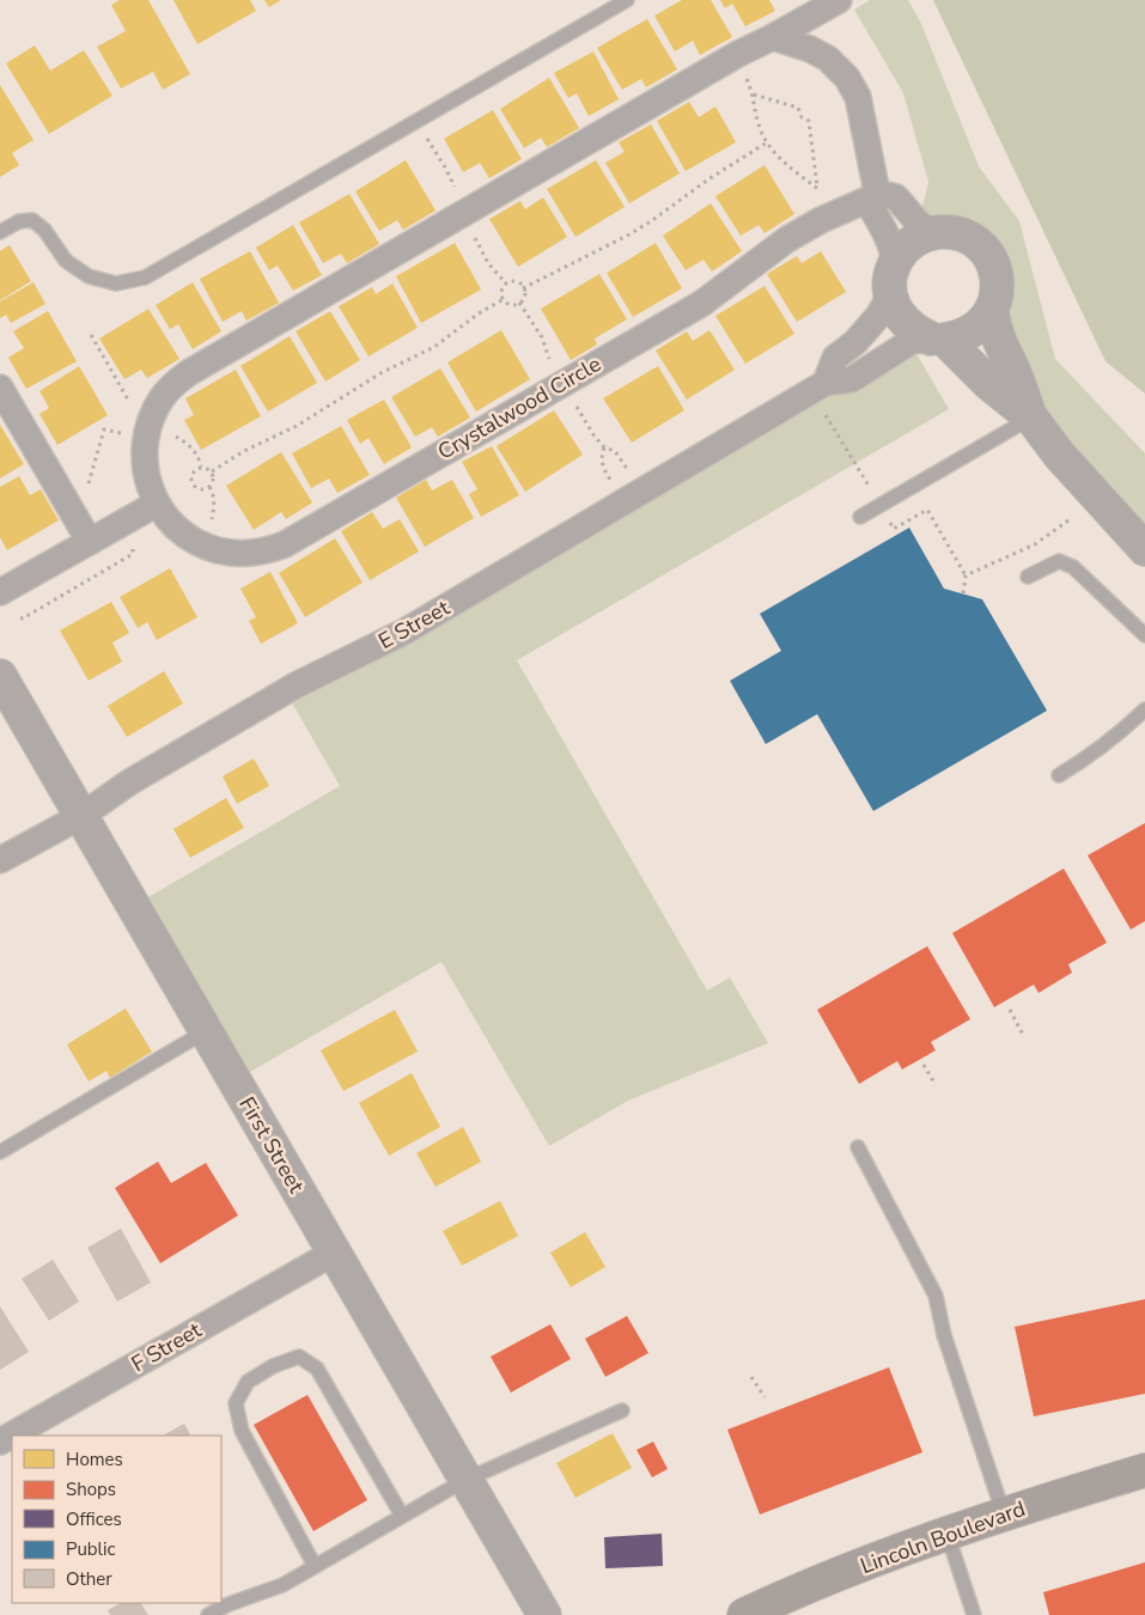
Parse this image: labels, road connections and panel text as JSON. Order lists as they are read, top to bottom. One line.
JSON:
{"streets":{"main road":["Lincoln Boulevard"],"street":["Crystalwood Circle","E Street","First Street","F Street"]},"crossings":[["E Street","First Street"],["First Street","F Street"]],"legend":["Homes","Shops","Offices","Public","Other"]}
